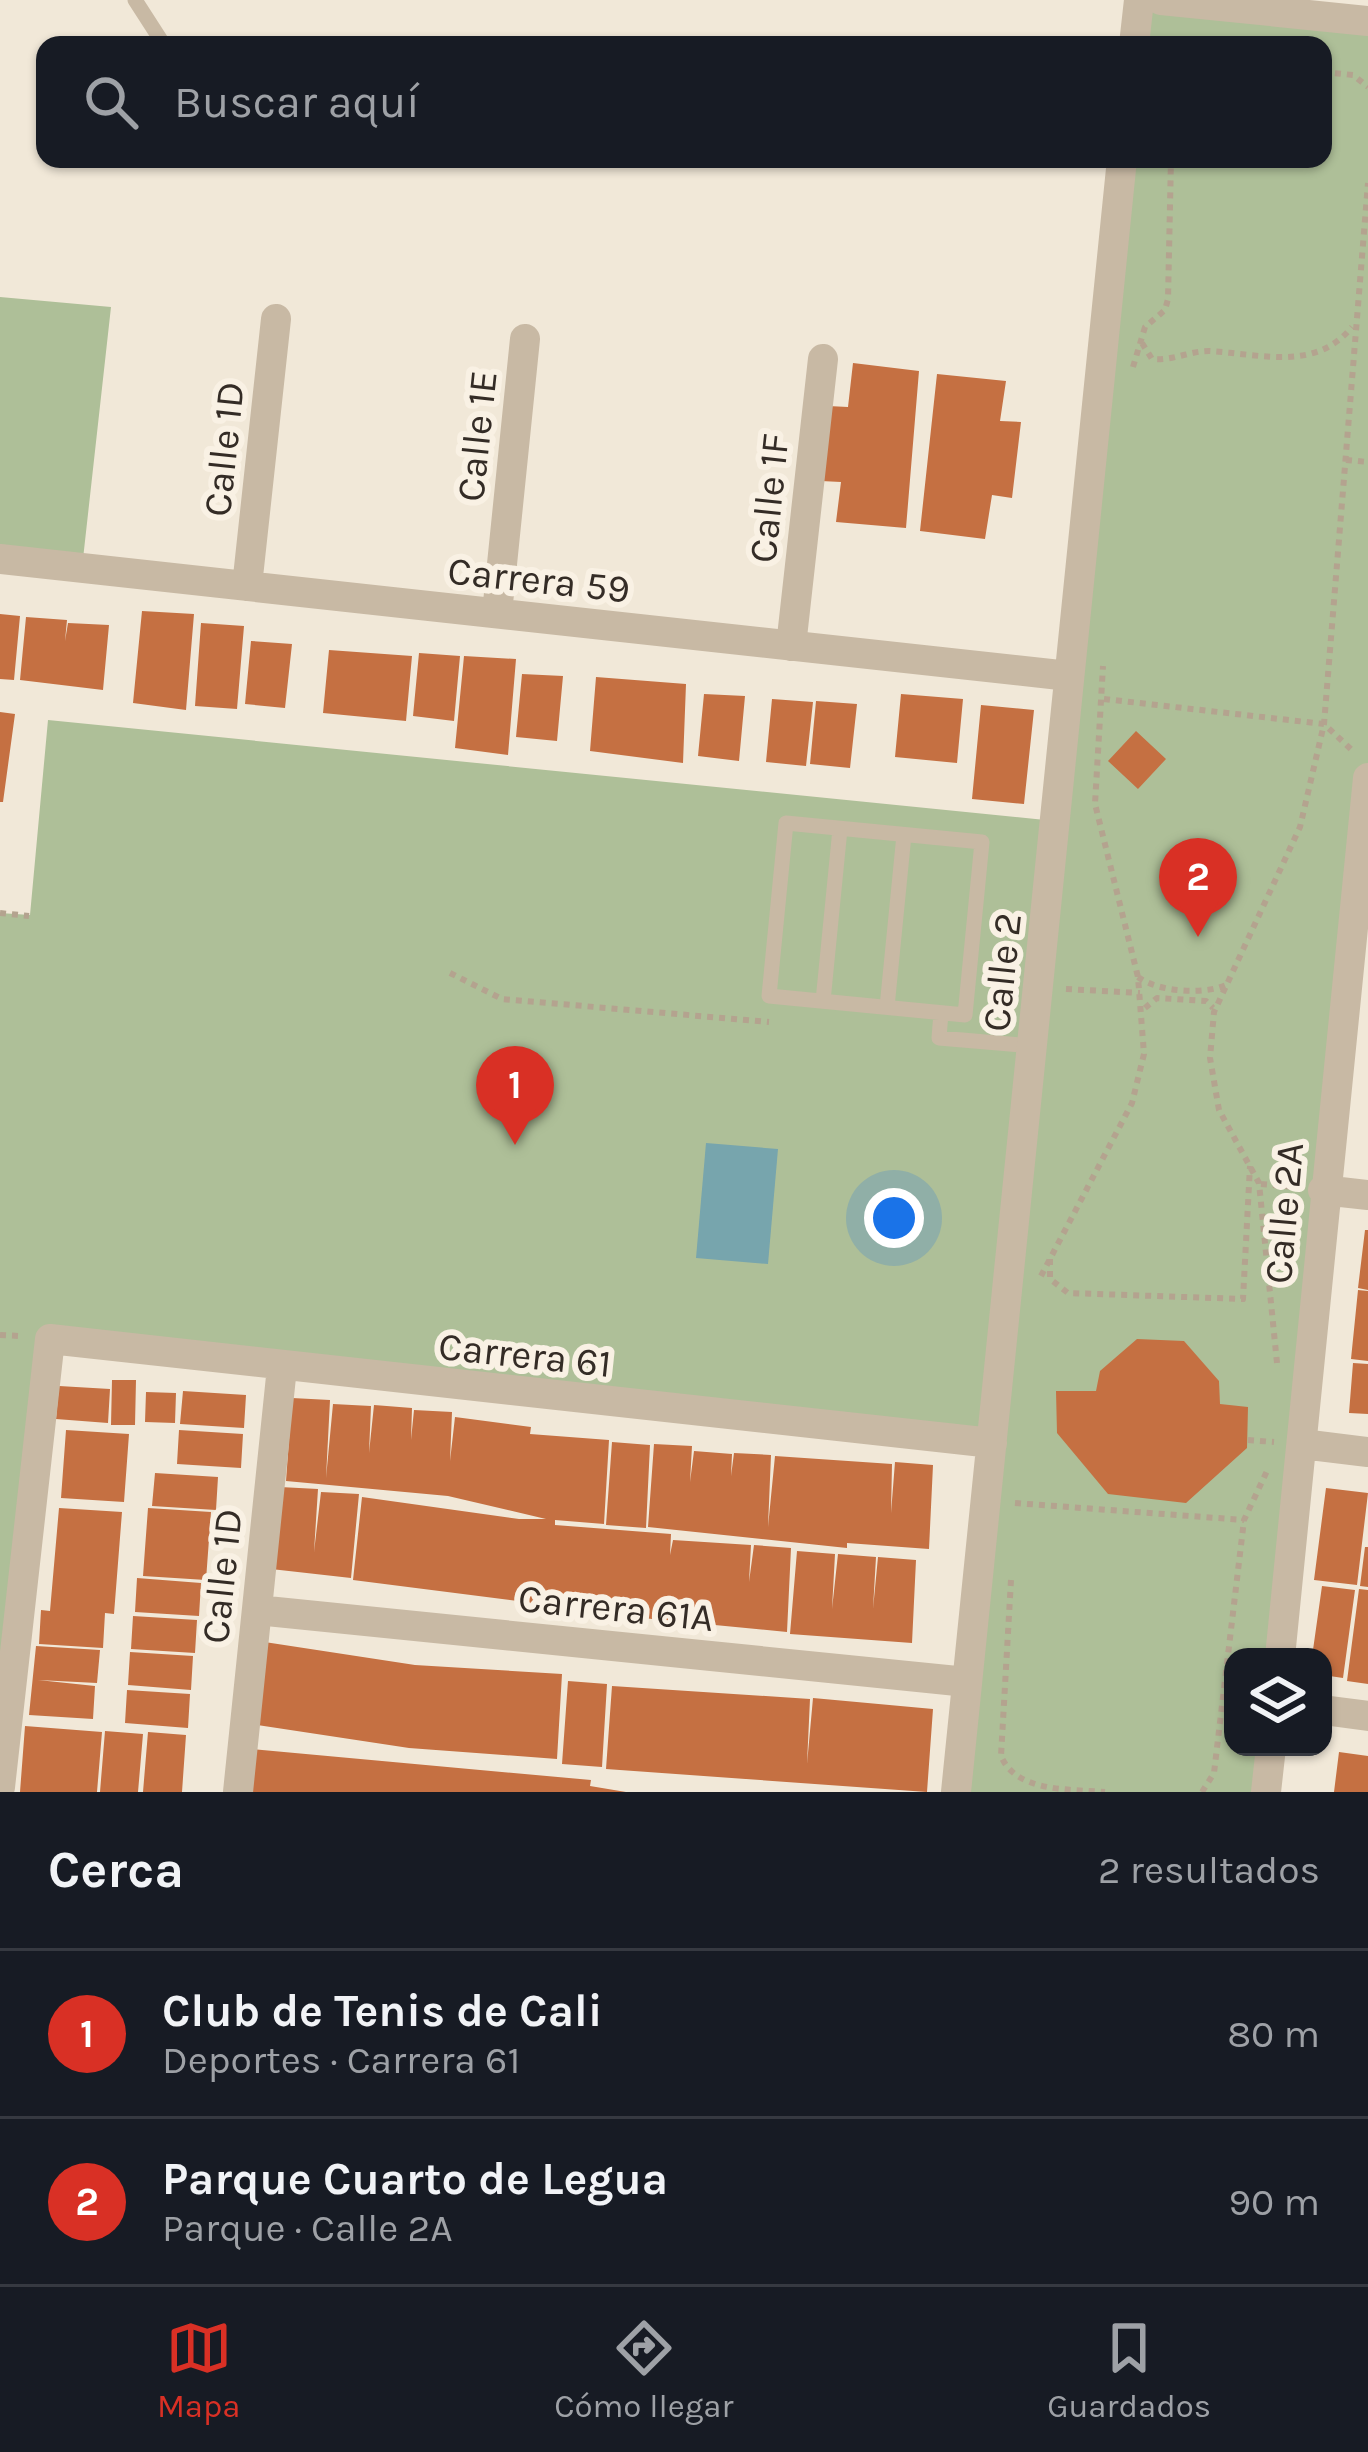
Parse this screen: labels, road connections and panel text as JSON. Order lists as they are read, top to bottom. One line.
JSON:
{"streets":{"street":["Calle 1E","Calle 1D","Calle 1F","Carrera 59","Calle 2","Calle 2A","Carrera 61","Carrera 61A"]},"crossings":[["Calle 1E","Carrera 59"],["Calle 1D","Carrera 59"],["Calle 1D","Carrera 61"],["Calle 1D","Carrera 61A"],["Calle 1F","Carrera 59"],["Carrera 59","Calle 2"],["Calle 2","Carrera 61"],["Calle 2","Carrera 61A"]],"page":{"search":"Buscar aquí","pins":["2","1"],"heading":["Cerca","2 resultados"],"list":[{"mark":"1","name":"Club de Tenis de Cali","note":"Deportes · Carrera 61","value":"80 m"},{"mark":"2","name":"Parque Cuarto de Legua","note":"Parque · Calle 2A","value":"90 m"}],"nav":["Mapa","Cómo llegar","Guardados"]}}
